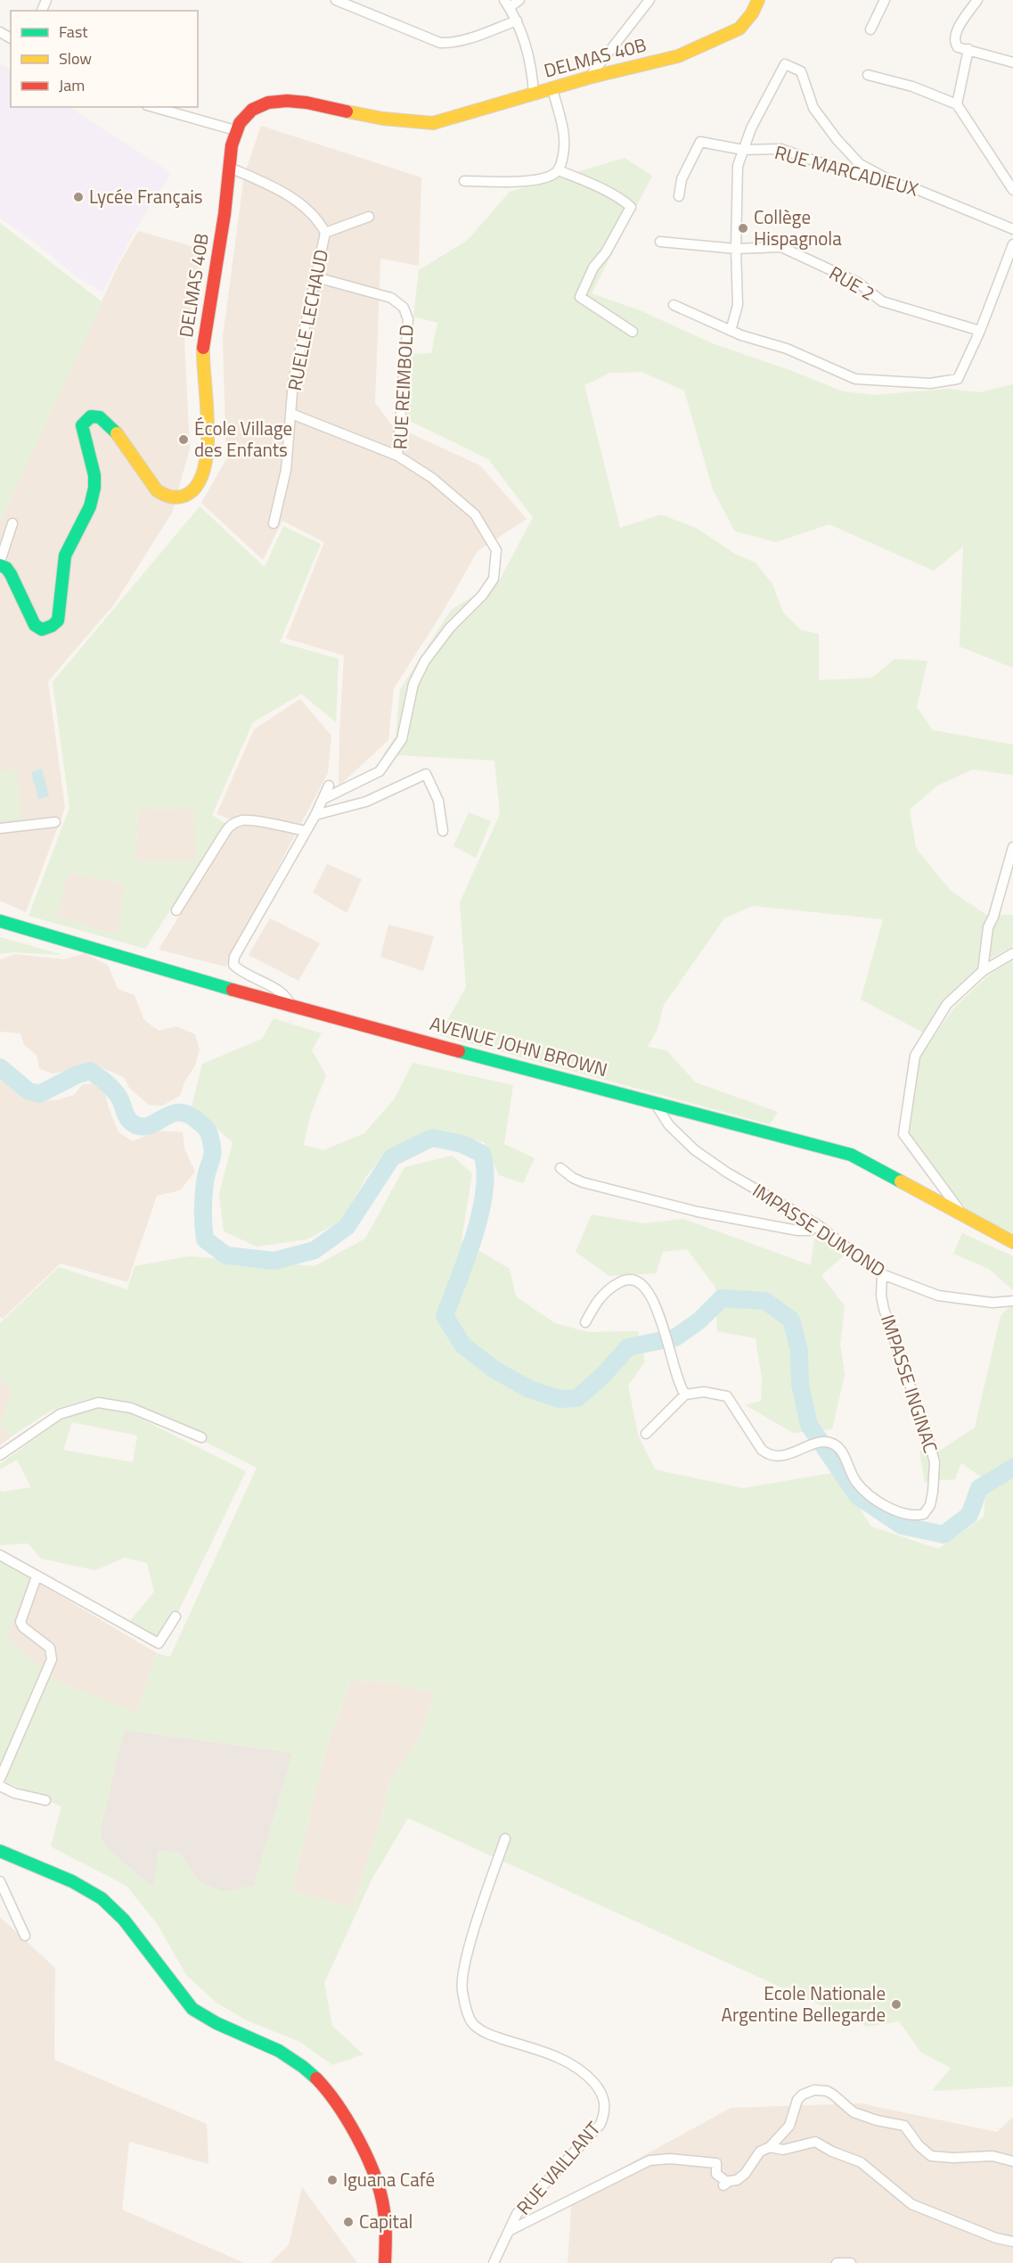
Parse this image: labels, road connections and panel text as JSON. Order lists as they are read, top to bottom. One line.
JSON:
{"streets":{"street":["DELMAS 40B","RUE MARCADIEUX","RUE 2","RUELLE LECHAUD","RUE REIMBOLD","AVENUE JOHN BROWN","IMPASSE DUMOND","IMPASSE INGINAC","RUE VAILLANT"]},"crossings":[["DELMAS 40B","RUELLE LECHAUD"],["RUELLE LECHAUD","RUE REIMBOLD"],["AVENUE JOHN BROWN","IMPASSE DUMOND"],["IMPASSE DUMOND","IMPASSE INGINAC"]],"places":["Lycée Français","Collège Hispagnola","École Village des Enfants","Ecole Nationale Argentine Bellegarde","Iguana Café","Capital"],"legend":["Fast","Slow","Jam"]}
